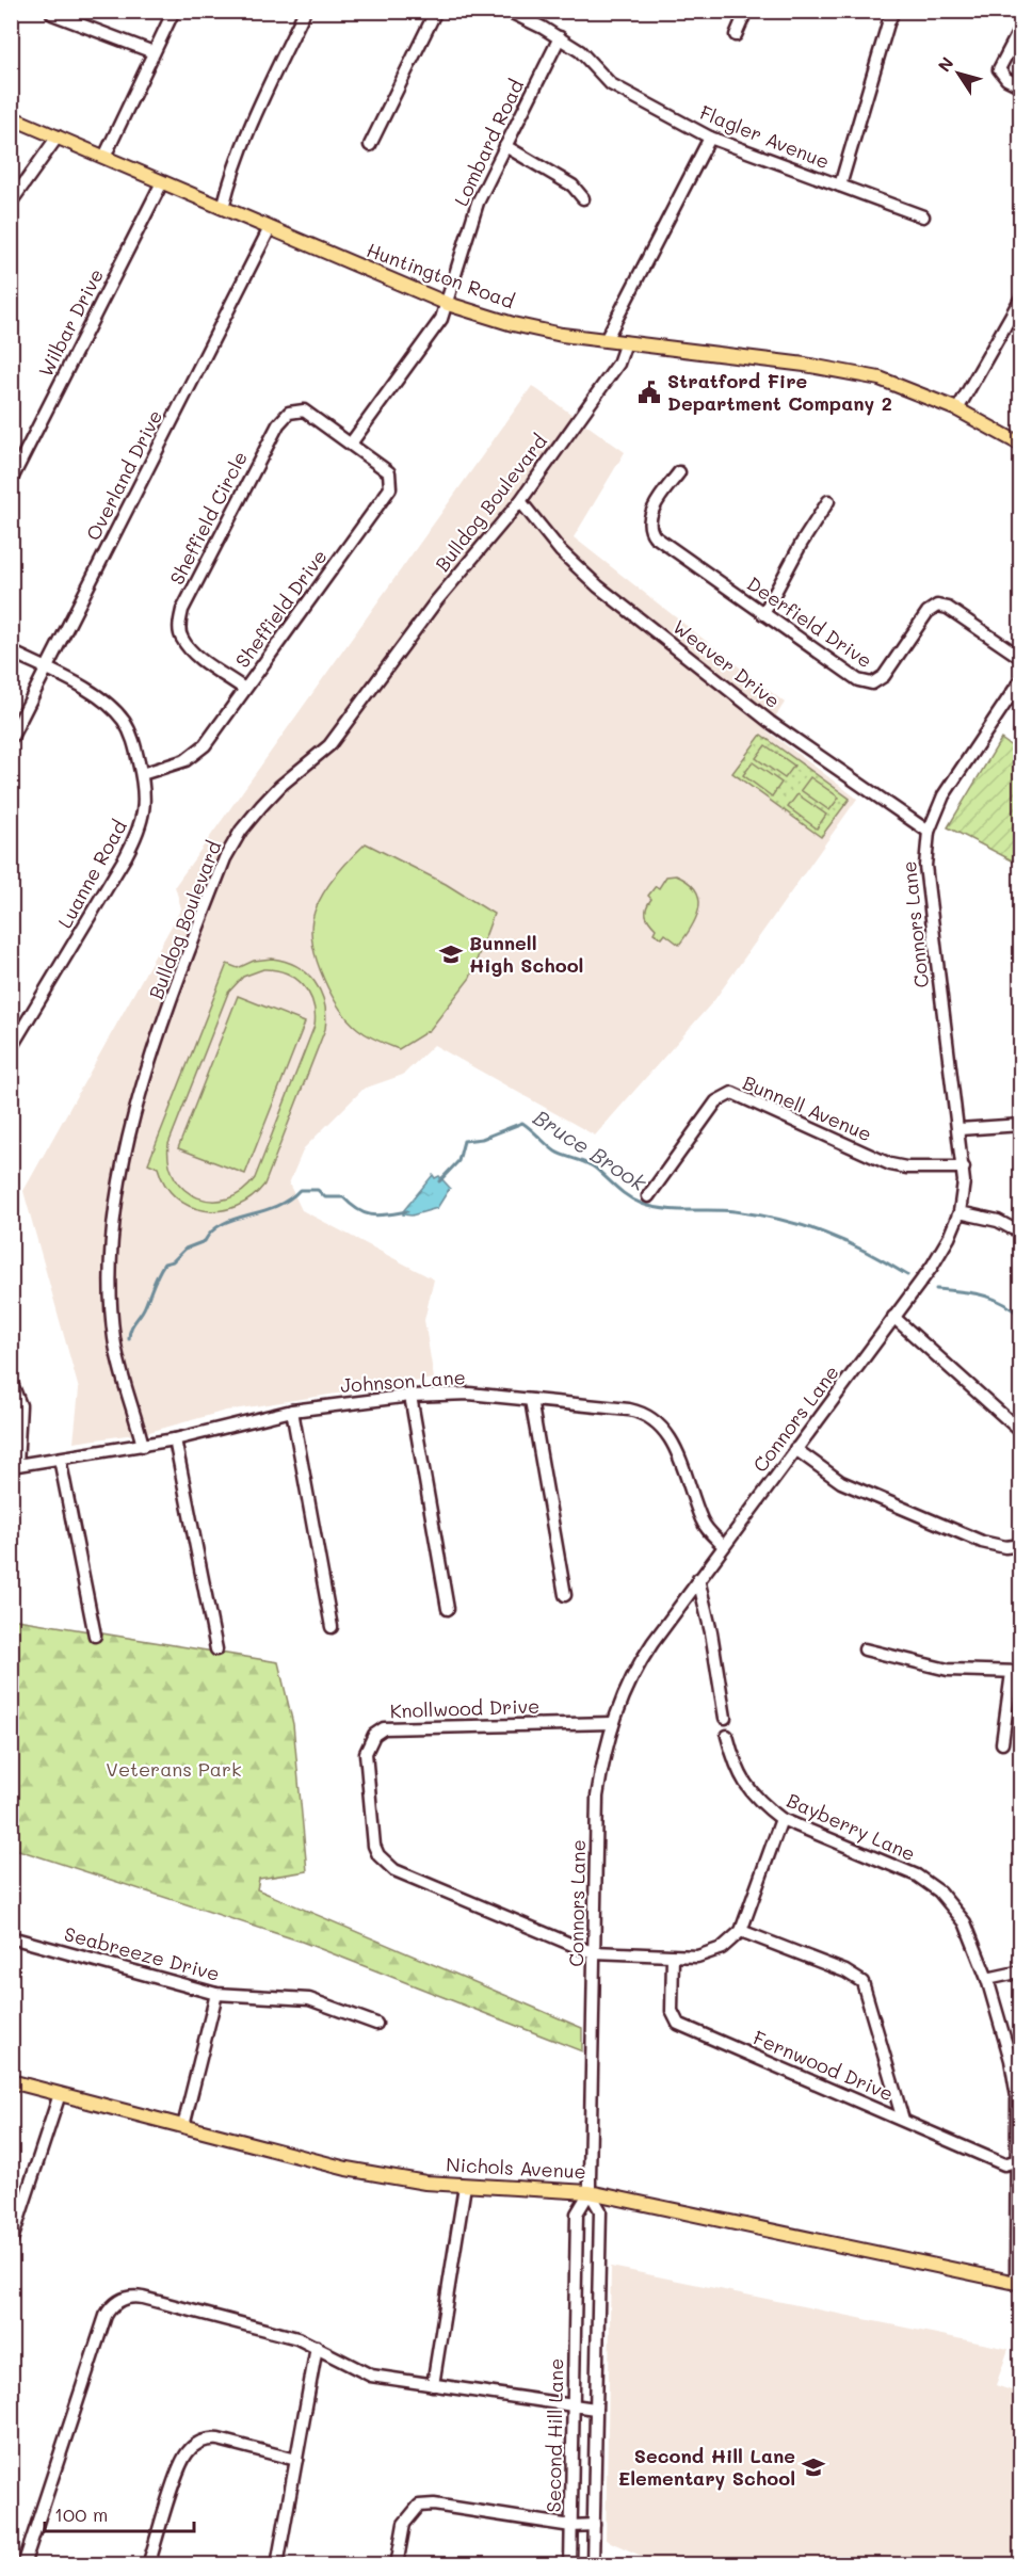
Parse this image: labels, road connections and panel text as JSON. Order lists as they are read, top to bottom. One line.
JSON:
{"streets":{"main road":["Huntington Road","Nichols Avenue"],"street":["Flagler Avenue","Lombard Road","Wilbar Drive","Overland Drive","Bulldog Boulevard","Sheffield Circle","Sheffield Drive","Deerfield Drive","Weaver Drive","Luanne Road","Connors Lane","Bunnell Avenue","Johnson Lane","Knollwood Drive","Bayberry Lane","Seabreeze Drive","Fernwood Drive","Second Hill Lane"]},"crossings":[["Flagler Avenue","Lombard Road"],["Lombard Road","Huntington Road"],["Lombard Road","Sheffield Circle"],["Lombard Road","Sheffield Drive"],["Huntington Road","Wilbar Drive"],["Huntington Road","Overland Drive"],["Huntington Road","Bulldog Boulevard"],["Overland Drive","Luanne Road"],["Bulldog Boulevard","Weaver Drive"],["Bulldog Boulevard","Johnson Lane"],["Sheffield Circle","Sheffield Drive"],["Sheffield Drive","Luanne Road"],["Weaver Drive","Connors Lane"],["Connors Lane","Bunnell Avenue"],["Connors Lane","Johnson Lane"],["Connors Lane","Knollwood Drive"],["Connors Lane","Nichols Avenue"],["Connors Lane","Second Hill Lane"],["Knollwood Drive","Fernwood Drive"],["Bayberry Lane","Fernwood Drive"],["Bayberry Lane","Nichols Avenue"],["Nichols Avenue","Second Hill Lane"]],"water":["Bruce Brook"],"parks":["Veterans Park"],"places":{"public building":["Stratford Fire Department Company 2"],"school or university":["Bunnell High School","Second Hill Lane Elementary School"]},"scale_bar":"100 m","north":"top left"}
